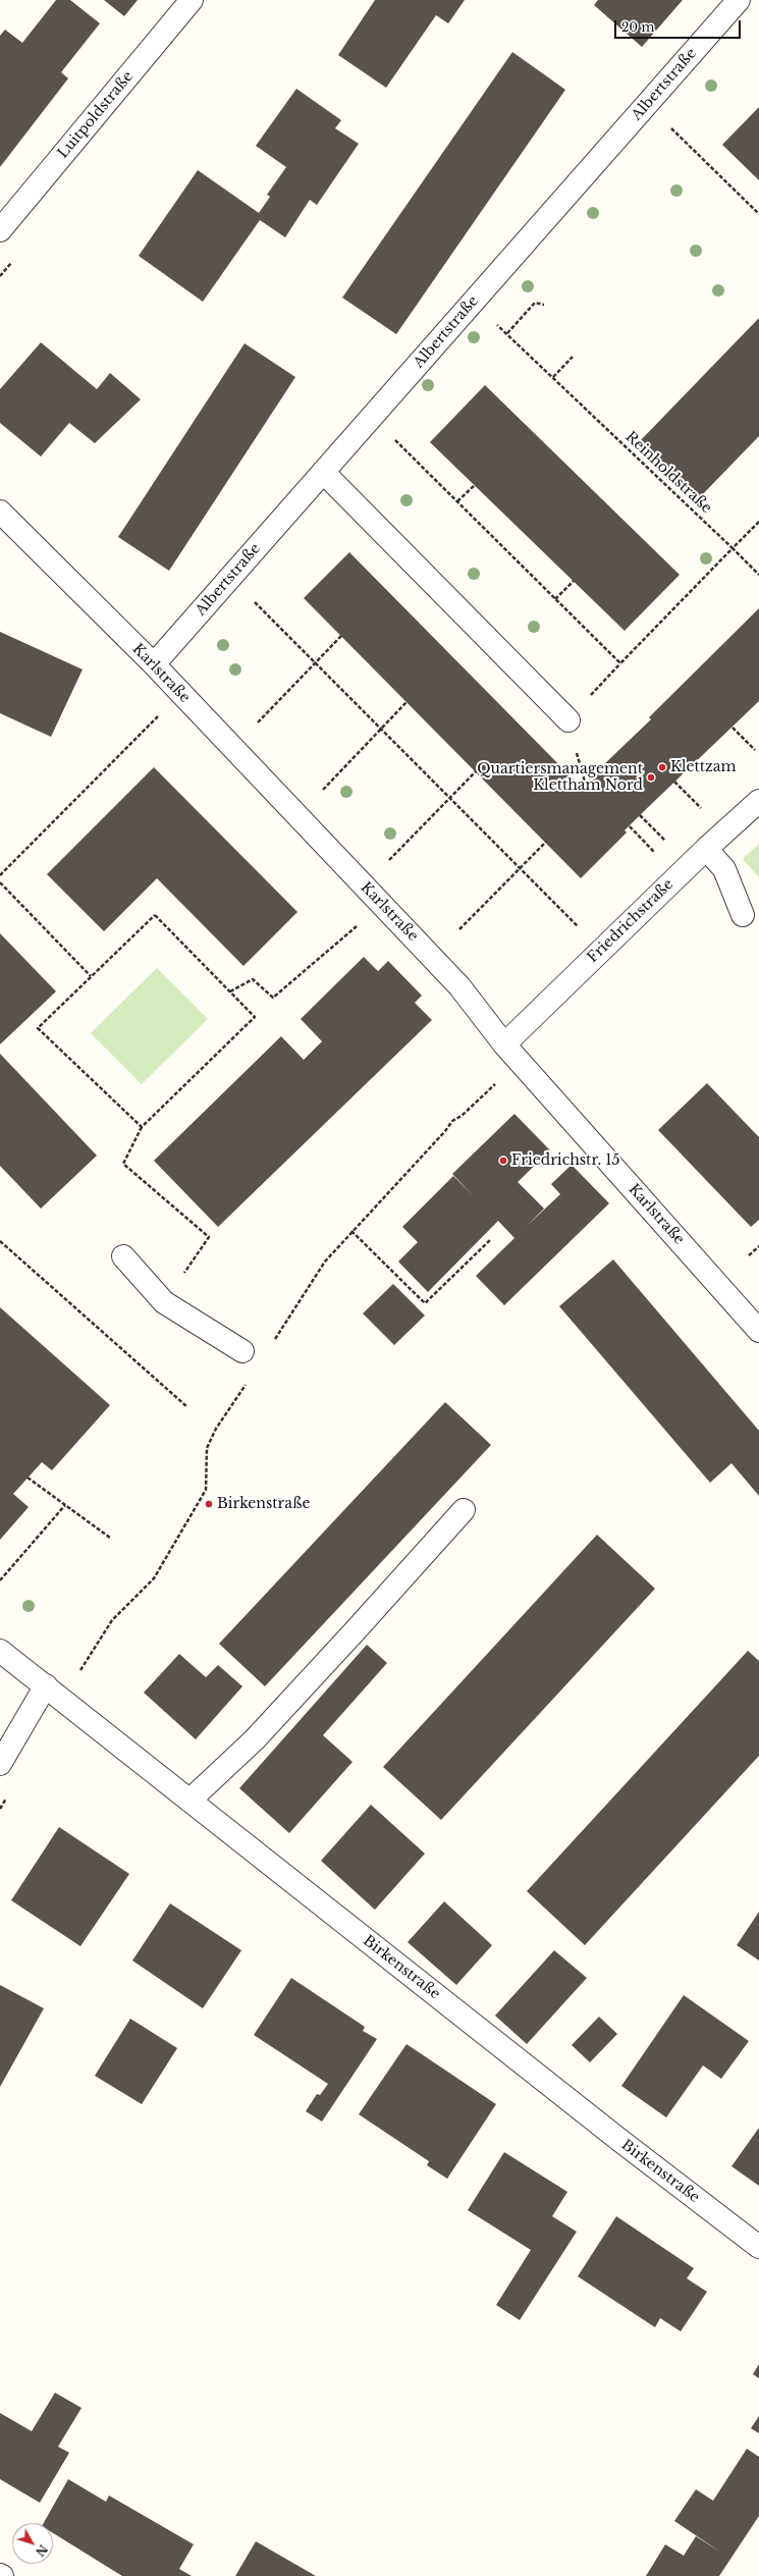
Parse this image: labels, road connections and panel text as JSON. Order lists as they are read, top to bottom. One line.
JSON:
{"streets":{"street":["Albertstraße","Luitpoldstraße","Karlstraße","Friedrichstraße","Birkenstraße"],"path":["Reinholdstraße"]},"crossings":[["Albertstraße","Reinholdstraße"],["Albertstraße","Karlstraße"],["Karlstraße","Friedrichstraße"]],"places":["Klettzam","Quartiersmanagement Klettham Nord","Friedrichstr. 15","Birkenstraße"],"scale_bar":"20 m","north":"bottom right"}
